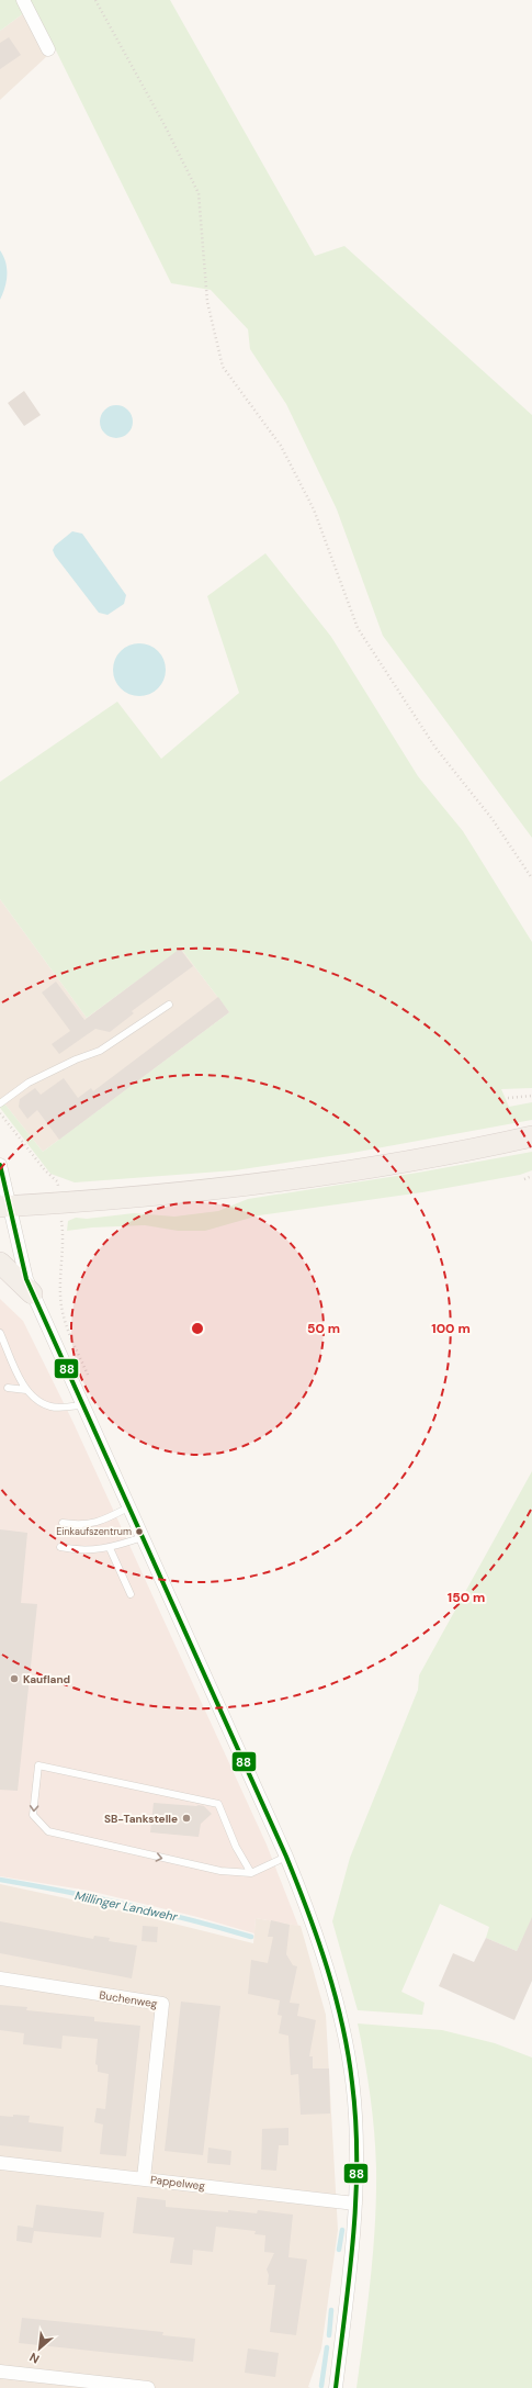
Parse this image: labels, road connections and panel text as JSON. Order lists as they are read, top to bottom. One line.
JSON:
{"streets":{"street":["Buchenweg","Pappelweg"]},"crossings":[["Buchenweg","Pappelweg"]],"water":["Millinger Landwehr"],"places":["Einkaufszentrum","Kaufland","SB-Tankstelle"],"lines":["transit line 88"],"north":"bottom left","rings":["50 m","100 m","150 m"]}
